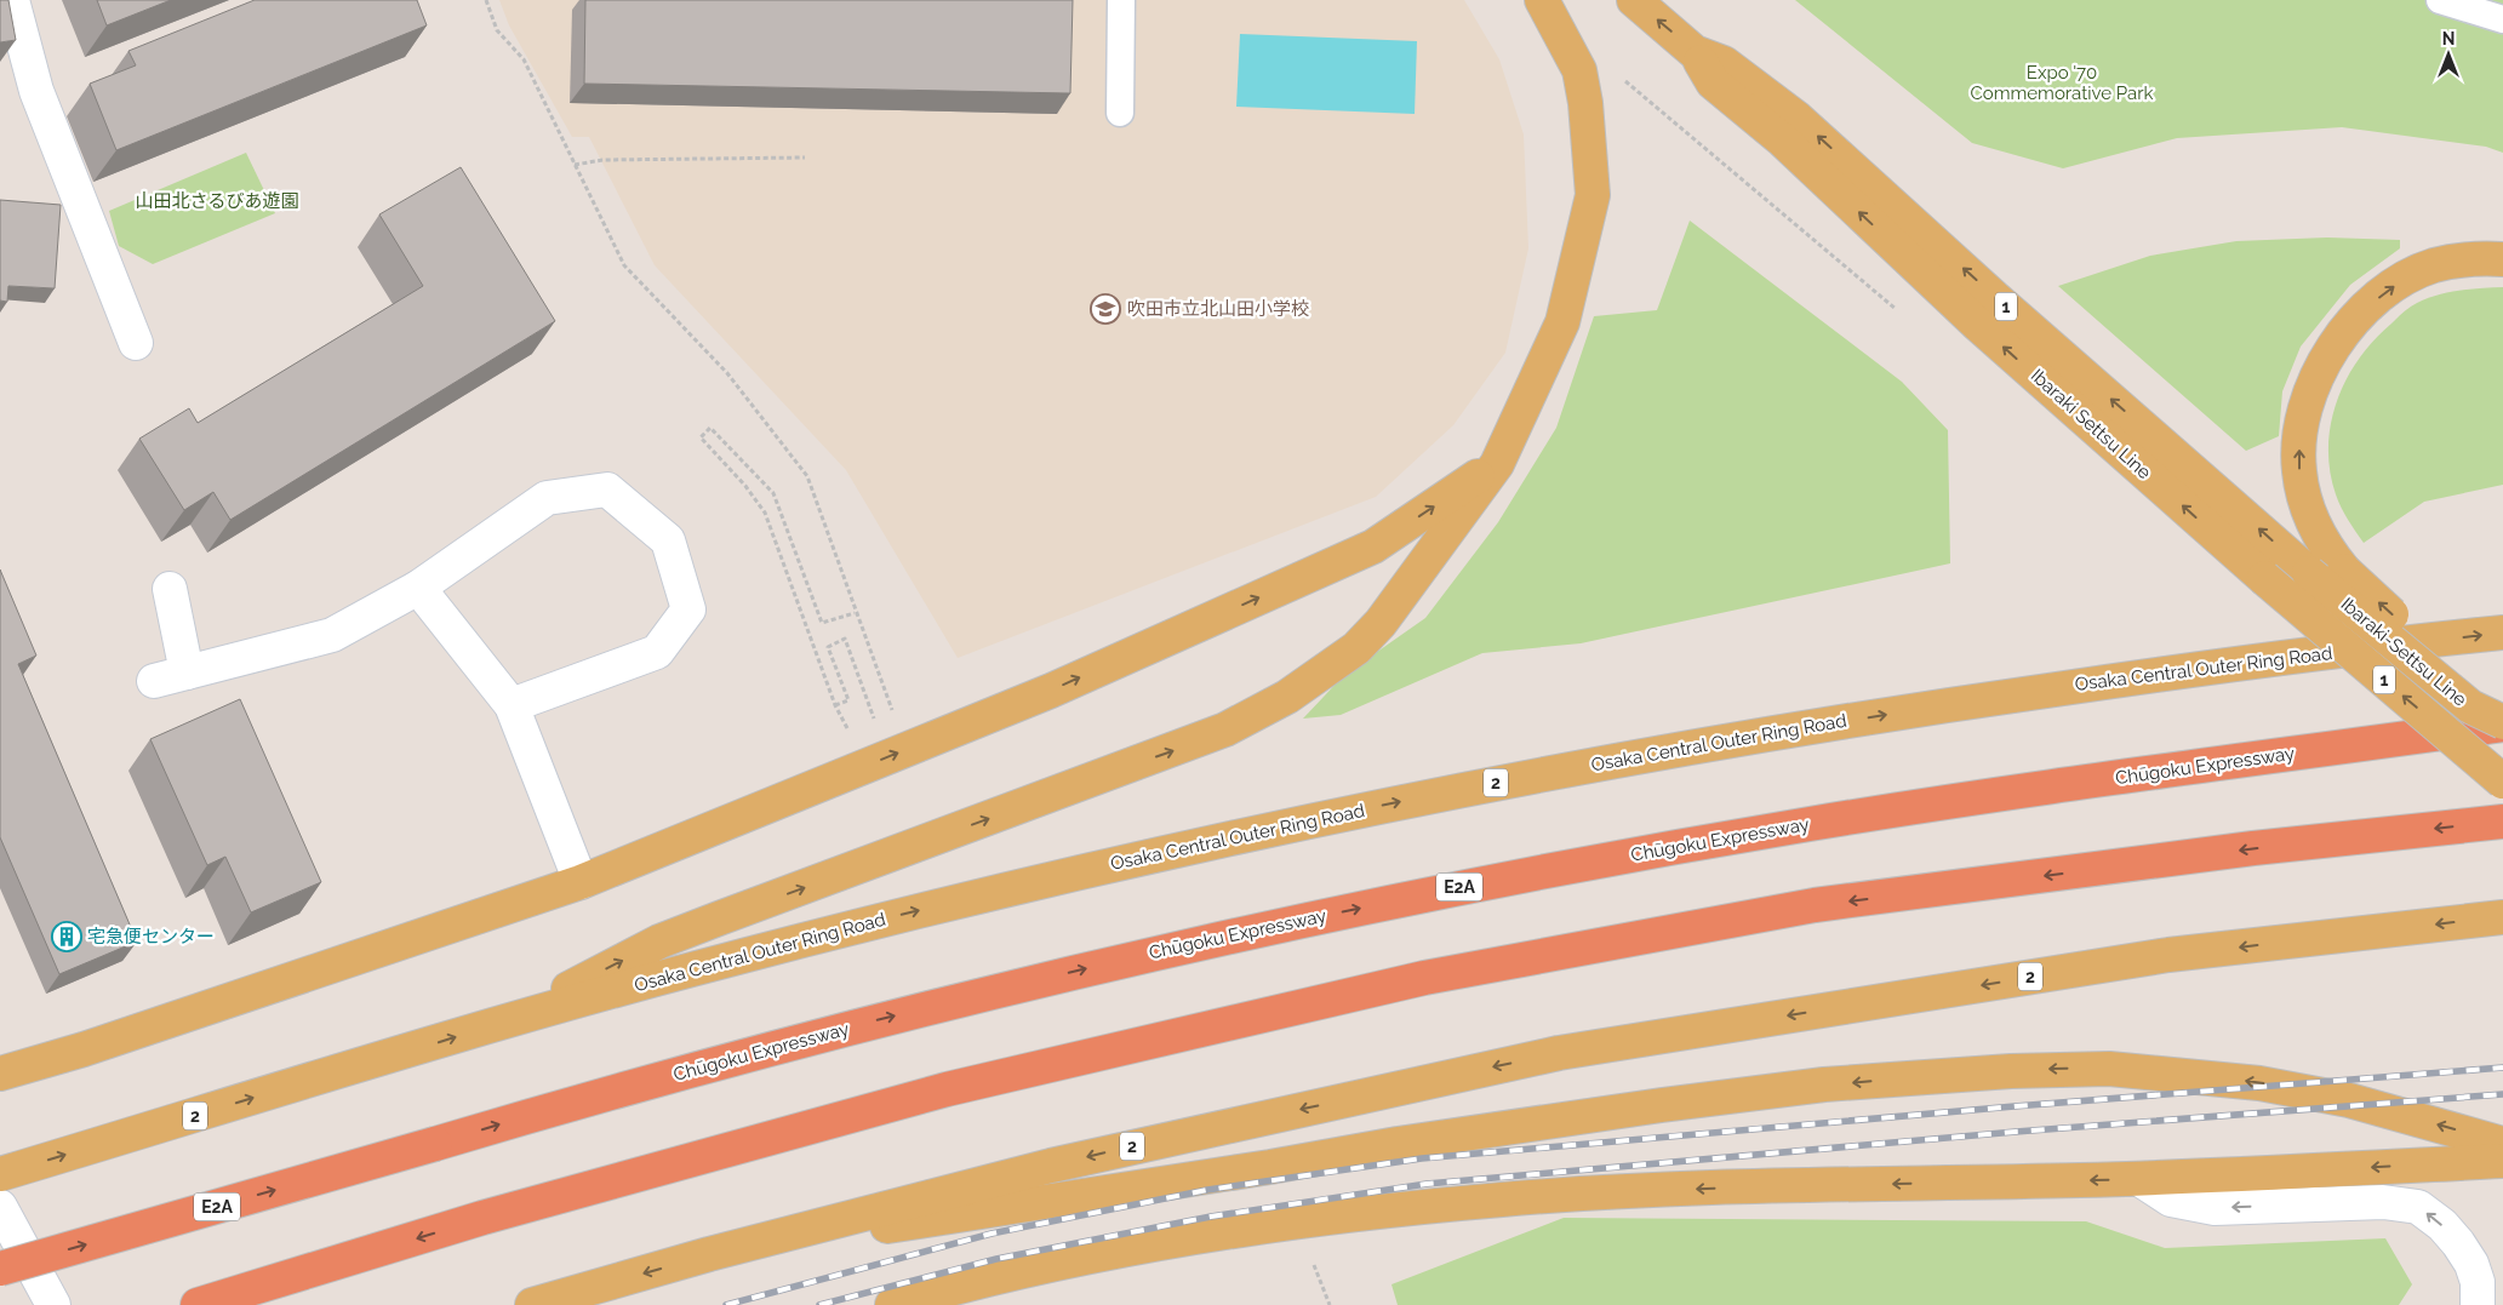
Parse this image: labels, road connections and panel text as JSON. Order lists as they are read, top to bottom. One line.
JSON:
{"streets":{"highway":["Chūgoku Expressway","E2A"],"main road":["1","Ibaraki Settsu Line","Ibaraki-Settsu Line","Osaka Central Outer Ring Road","2"]},"crossings":[["Ibaraki Settsu Line","Ibaraki-Settsu Line"],["Ibaraki-Settsu Line","Chūgoku Expressway"]],"one_way":["Ibaraki Settsu Line"],"parks":["Expo '70 Commemorative Park","山田北さるびあ遊園"],"places":{"school or university":["吹田市立北山田小学校"],"building":["宅急便センター"]},"north":"top"}
